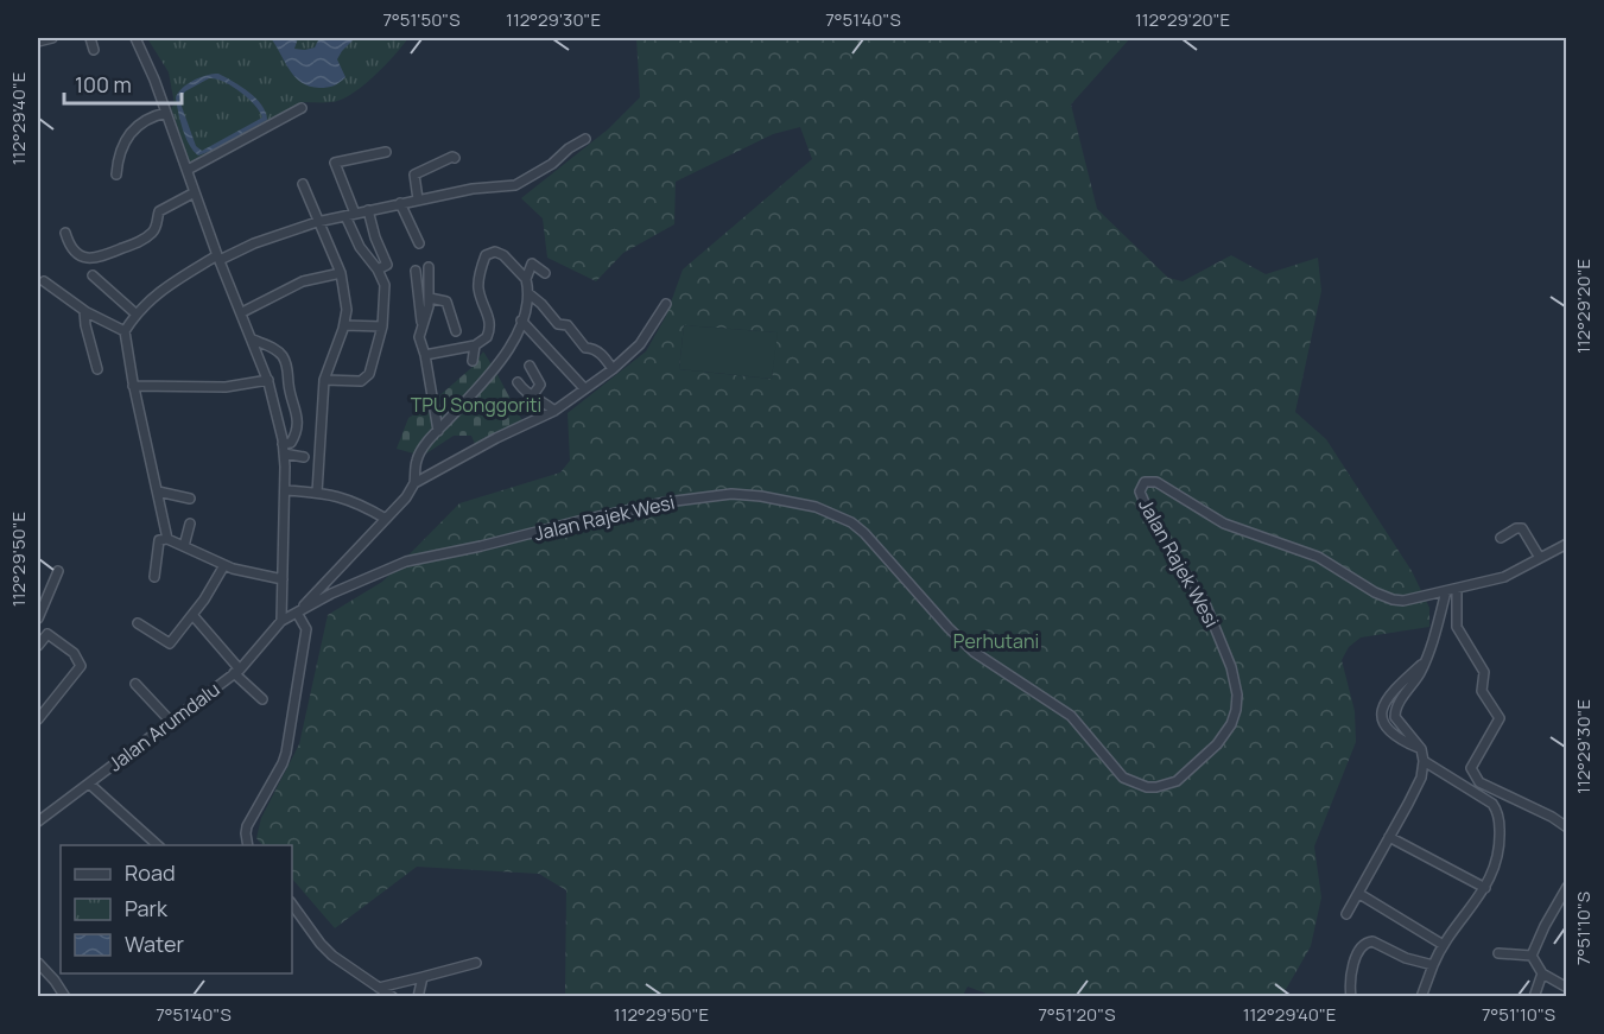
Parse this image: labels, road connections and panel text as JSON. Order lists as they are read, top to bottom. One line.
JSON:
{"streets":{"street":["Jalan Rajek Wesi","Jalan Arumdalu"]},"crossings":[["Jalan Rajek Wesi","Jalan Arumdalu"]],"parks":["TPU Songgoriti","Perhutani"],"legend":["Road","Park","Water"],"scale_bar":"100 m","coordinates":["7°51'50\"S","112°29'30\"E","7°51'40\"S","112°29'20\"E","112°29'40\"E","112°29'50\"E","7°51'10\"S","7°51'20\"S"]}
